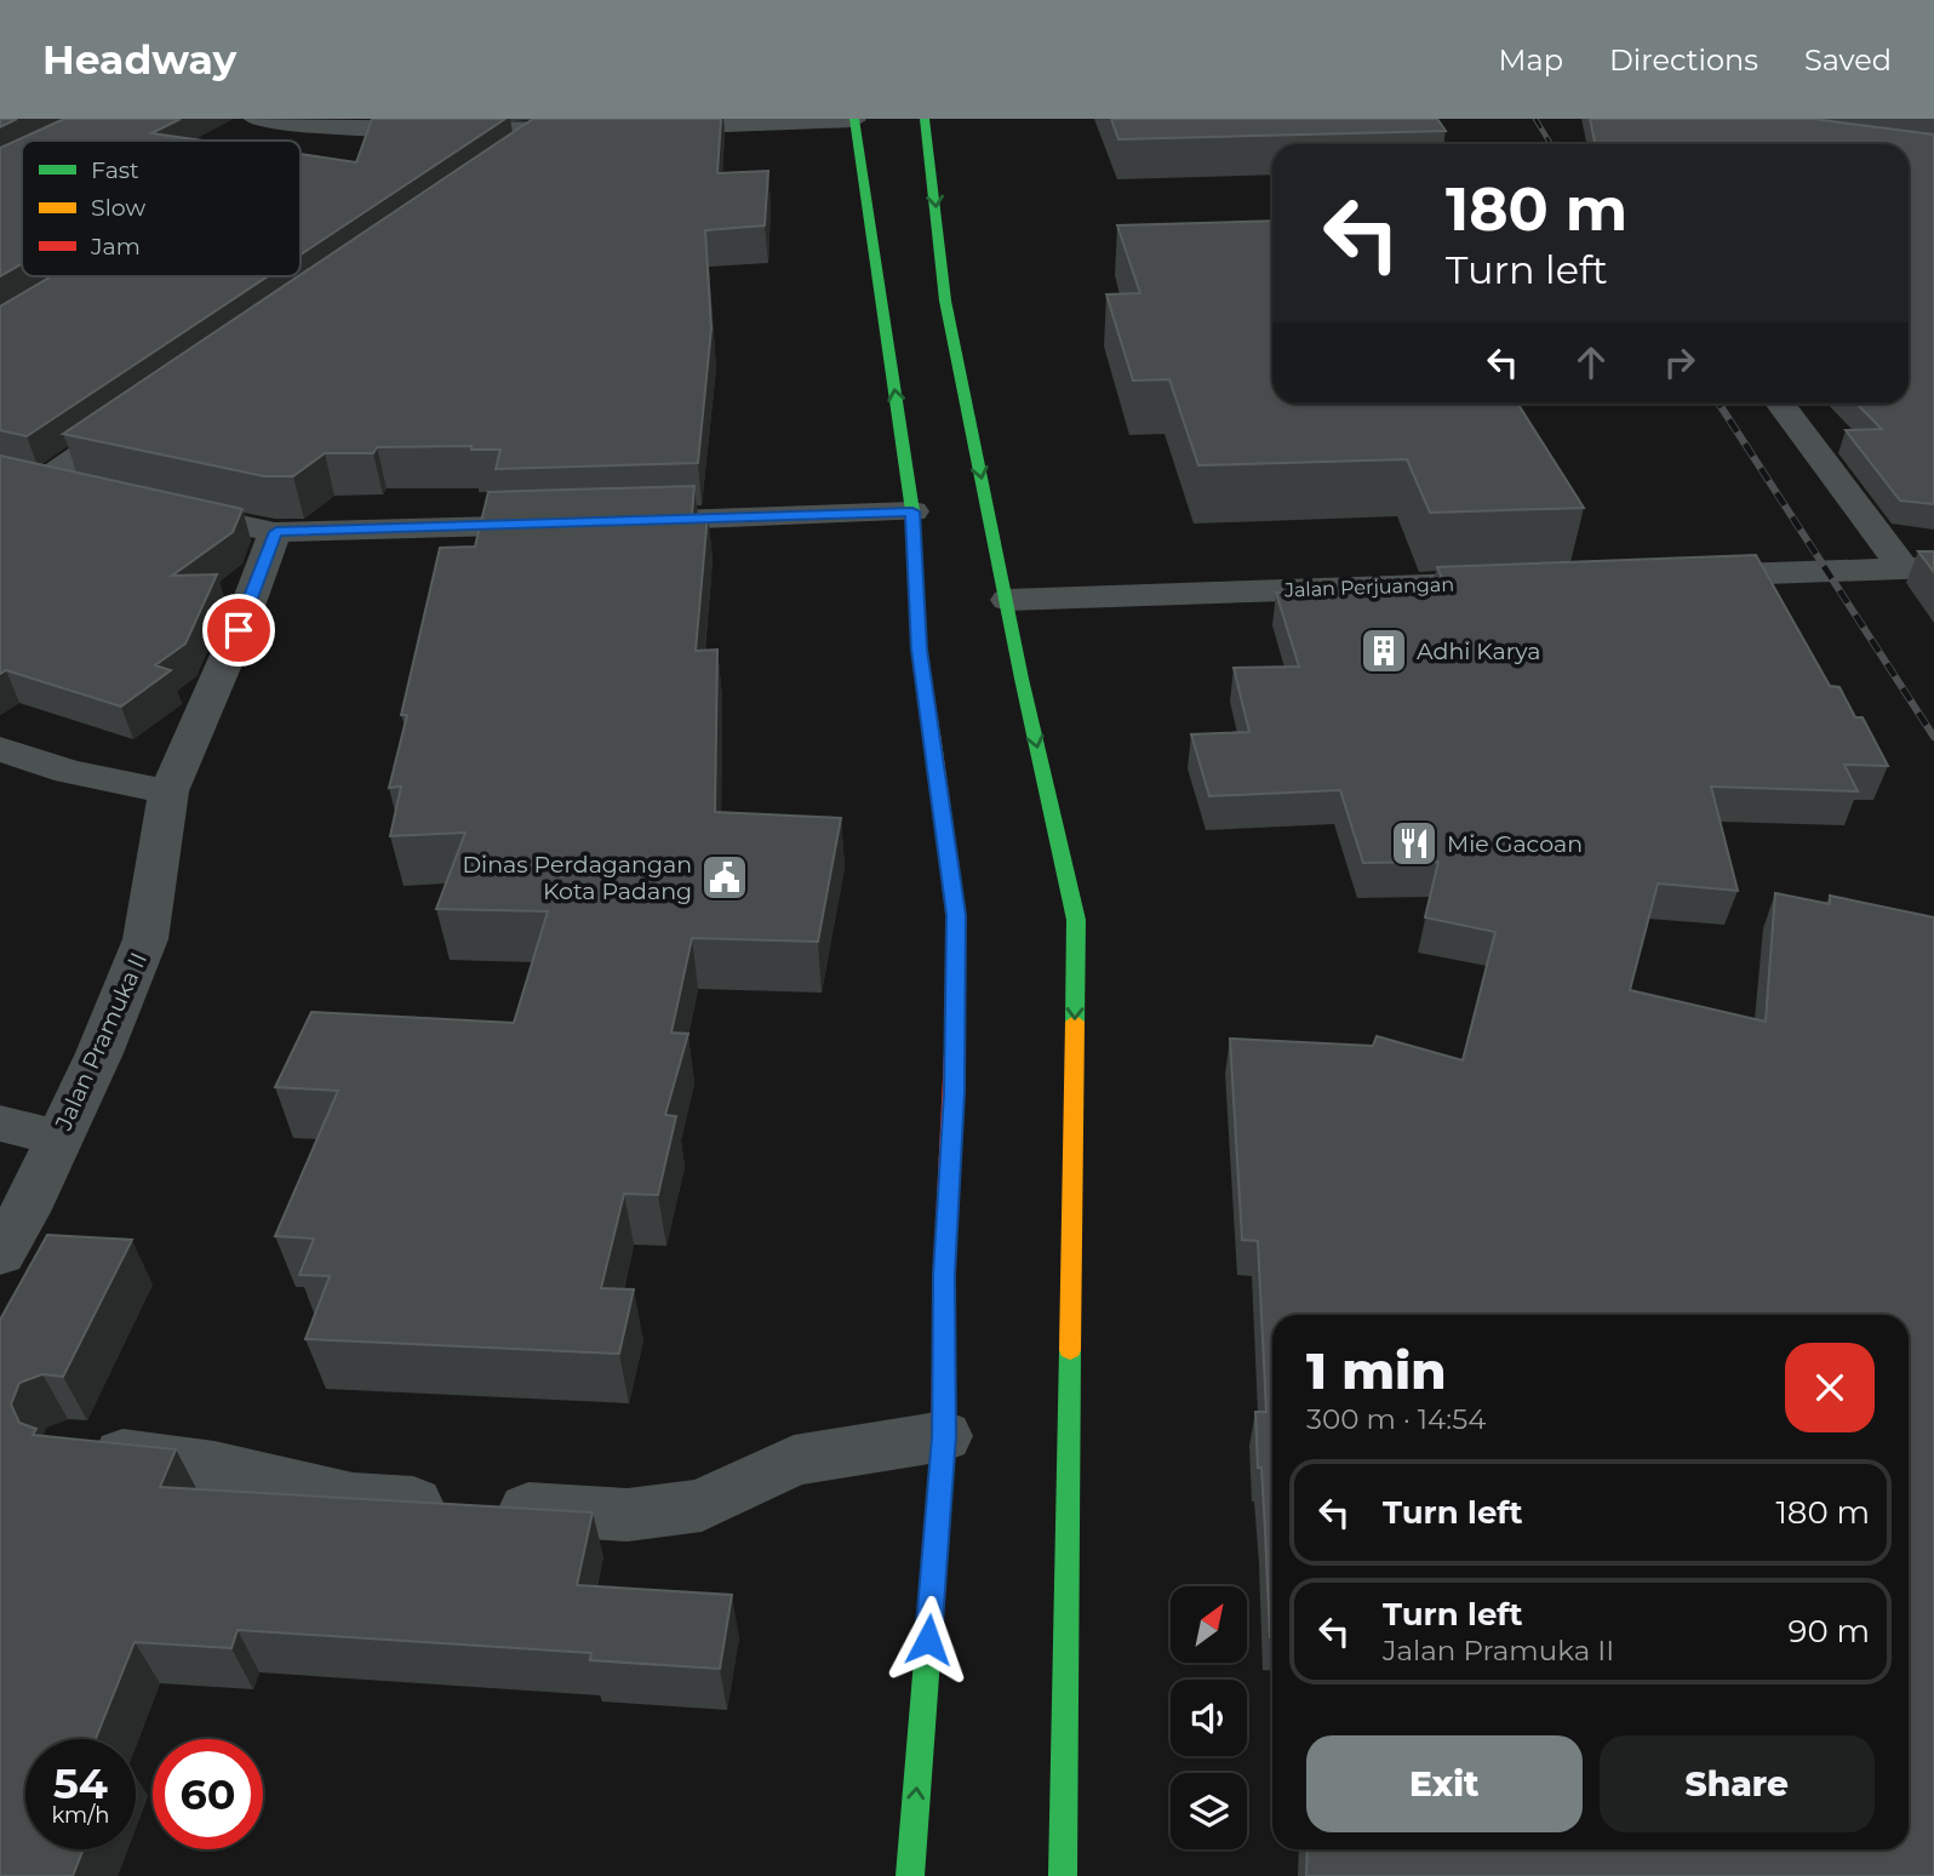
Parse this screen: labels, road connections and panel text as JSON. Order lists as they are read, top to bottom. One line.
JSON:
{"streets":{"street":["Jalan Perjuangan","Jalan Pramuka II"]},"places":{"building":["Adhi Karya"],"restaurant":["Mie Gacoan"],"public building":["Dinas Perdagangan Kota Padang"]},"legend":["Fast","Slow","Jam"],"north":"top right","page":{"header":"Headway","nav":["Map","Directions","Saved"],"turn":["180 m","Turn left"],"heading":["1 min","300 m · 14:54"],"list":[{"name":"Turn left","value":"180 m"},{"name":"Turn left","note":"Jalan Pramuka II","value":"90 m"}],"buttons":["Exit","Share"],"speed":"54 km/h","limit":"60"}}
